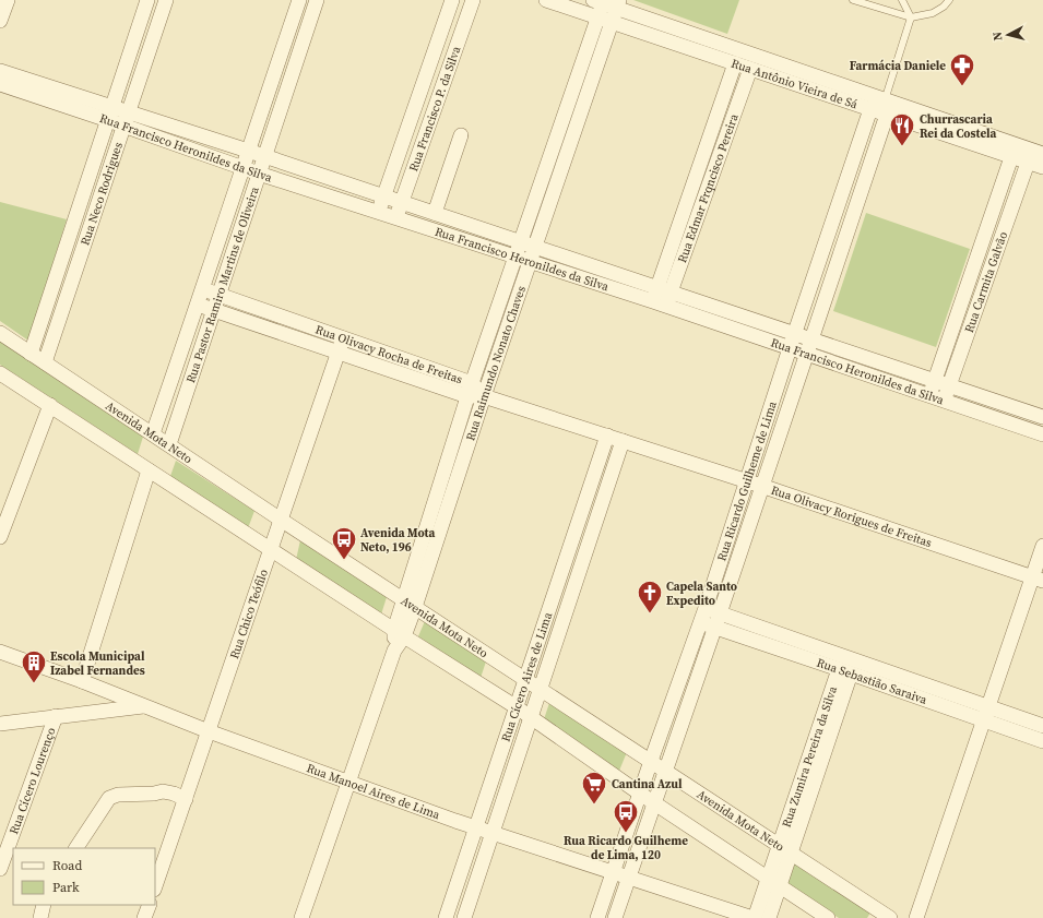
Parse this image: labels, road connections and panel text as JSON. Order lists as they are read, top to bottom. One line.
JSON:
{"streets":{"street":["Rua Antônio Vieira de Sá","Rua Francisco P. da Silva","Rua Francisco Heronildes da Silva","Rua Edmar Frqncisco Pereira","Rua Neco Rodrigues","Rua Carmita Galvão","Rua Pastor Ramiro Martins de Oliveira","Rua Olivacy Rocha de Freitas","Rua Raimundo Nonato Chaves","Avenida Mota Neto","Rua Ricardo Guilheme de Lima","Rua Olivacy Rorigues de Freitas","Rua Chico Teófilo","Rua Cícero Aires de Lima","Rua Sebastião Saraiva","Rua Zumira Pereira da Silva","Rua Cícero Lourenço","Rua Manoel Aires de Lima"]},"crossings":[["Rua Antônio Vieira de Sá","Rua Edmar Frqncisco Pereira"],["Rua Antônio Vieira de Sá","Rua Carmita Galvão"],["Rua Antônio Vieira de Sá","Rua Raimundo Nonato Chaves"],["Rua Antônio Vieira de Sá","Rua Ricardo Guilheme de Lima"],["Rua Francisco P. da Silva","Rua Francisco Heronildes da Silva"],["Rua Francisco Heronildes da Silva","Rua Edmar Frqncisco Pereira"],["Rua Francisco Heronildes da Silva","Rua Neco Rodrigues"],["Rua Francisco Heronildes da Silva","Rua Carmita Galvão"],["Rua Francisco Heronildes da Silva","Rua Pastor Ramiro Martins de Oliveira"],["Rua Francisco Heronildes da Silva","Rua Raimundo Nonato Chaves"],["Rua Francisco Heronildes da Silva","Rua Ricardo Guilheme de Lima"],["Rua Neco Rodrigues","Avenida Mota Neto"],["Rua Pastor Ramiro Martins de Oliveira","Rua Olivacy Rocha de Freitas"],["Rua Pastor Ramiro Martins de Oliveira","Avenida Mota Neto"],["Rua Olivacy Rocha de Freitas","Rua Raimundo Nonato Chaves"],["Rua Olivacy Rocha de Freitas","Rua Olivacy Rorigues de Freitas"],["Rua Olivacy Rocha de Freitas","Rua Chico Teófilo"],["Rua Raimundo Nonato Chaves","Avenida Mota Neto"],["Rua Raimundo Nonato Chaves","Rua Olivacy Rorigues de Freitas"],["Rua Raimundo Nonato Chaves","Rua Manoel Aires de Lima"],["Avenida Mota Neto","Rua Ricardo Guilheme de Lima"],["Avenida Mota Neto","Rua Chico Teófilo"],["Avenida Mota Neto","Rua Cícero Aires de Lima"],["Avenida Mota Neto","Rua Zumira Pereira da Silva"],["Rua Ricardo Guilheme de Lima","Rua Olivacy Rorigues de Freitas"],["Rua Ricardo Guilheme de Lima","Rua Sebastião Saraiva"],["Rua Ricardo Guilheme de Lima","Rua Manoel Aires de Lima"],["Rua Olivacy Rorigues de Freitas","Rua Cícero Aires de Lima"],["Rua Chico Teófilo","Rua Manoel Aires de Lima"],["Rua Cícero Aires de Lima","Rua Manoel Aires de Lima"],["Rua Sebastião Saraiva","Rua Zumira Pereira da Silva"],["Rua Zumira Pereira da Silva","Rua Manoel Aires de Lima"]],"places":{"pharmacy":["Farmácia Daniele"],"restaurant":["Churrascaria Rei da Costela"],"bus stop":["Avenida Mota Neto, 196","Rua Ricardo Guilheme de Lima, 120"],"church":["Capela Santo Expedito"],"building":["Escola Municipal Izabel Fernandes"],"supermarket":["Cantina Azul"]},"legend":["Road","Park"],"north":"left"}
